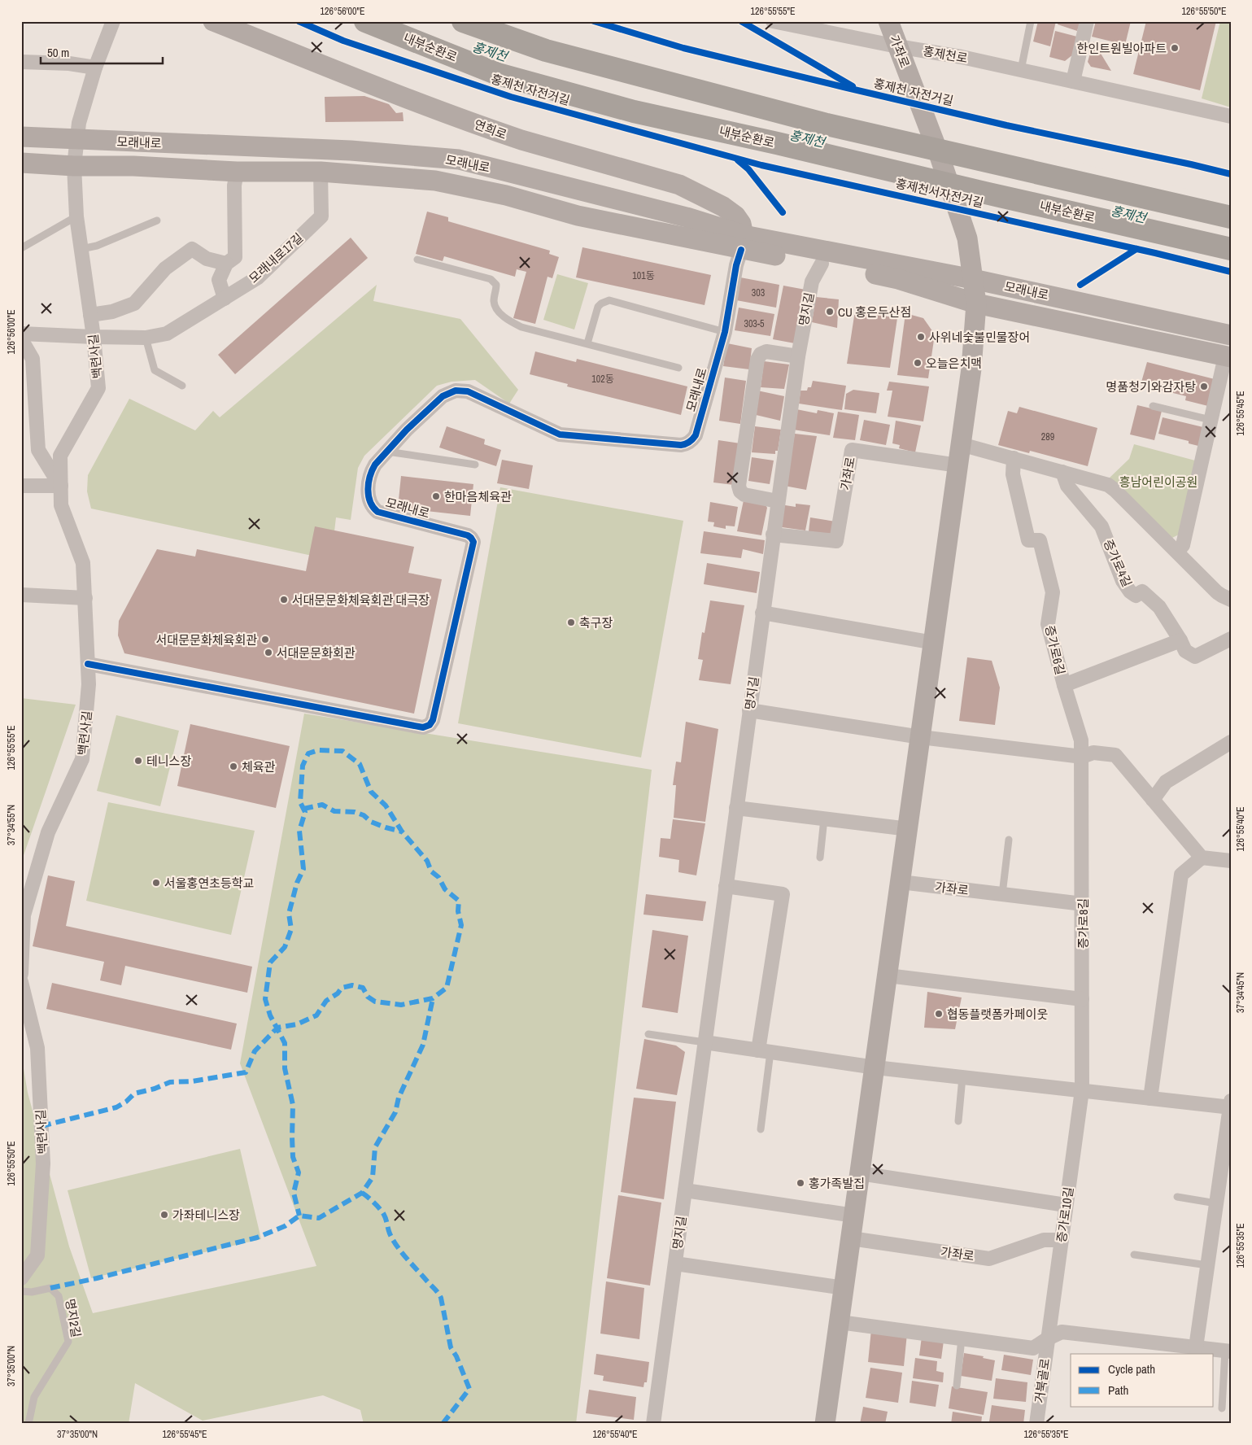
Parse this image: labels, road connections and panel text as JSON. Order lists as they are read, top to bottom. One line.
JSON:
{"streets":{"highway":["내부순환로"],"main road":["가좌로","연희로","모래내로"],"street":["홍제천로","모래내로17길","명지길","백련사길","증가로4길","증가로6길","증가로8길","증가로10길","거북골로"],"lane":["명지2길"],"cycle path":["홍제천 자전거길"]},"crossings":[["가좌로","홍제천로"],["가좌로","모래내로"],["가좌로","명지길"],["가좌로","증가로8길"],["가좌로","증가로10길"],["연희로","모래내로"],["모래내로","모래내로17길"],["모래내로","명지길"],["모래내로","백련사길"],["모래내로17길","백련사길"],["증가로6길","증가로8길"],["증가로8길","증가로10길"],["증가로10길","거북골로"]],"water":["홍제천"],"parks":["흥남어린이공원"],"places":["한인트원빌아파트","CU 홍은두산점","사위네숯불민물장어","오늘은치맥","명품청기와감자탕","한마음체육관","서대문문화체육회관 대극장","축구장","서대문문화체육회관","서대문문화회관","테니스장","체육관","서울홍연초등학교","협동플랫폼카페이웃","홍가족발집","가좌테니스장"],"house_numbers":["101동","303","303-5","102동","289"],"legend":["Cycle path","Path"],"scale_bar":"50 m","coordinates":["126°56'00\"E","126°55'55\"E","126°55'50\"E","126°55'45\"E","37°34'55\"N","126°55'40\"E","37°34'45\"N","126°55'35\"E","37°35'00\"N"]}
